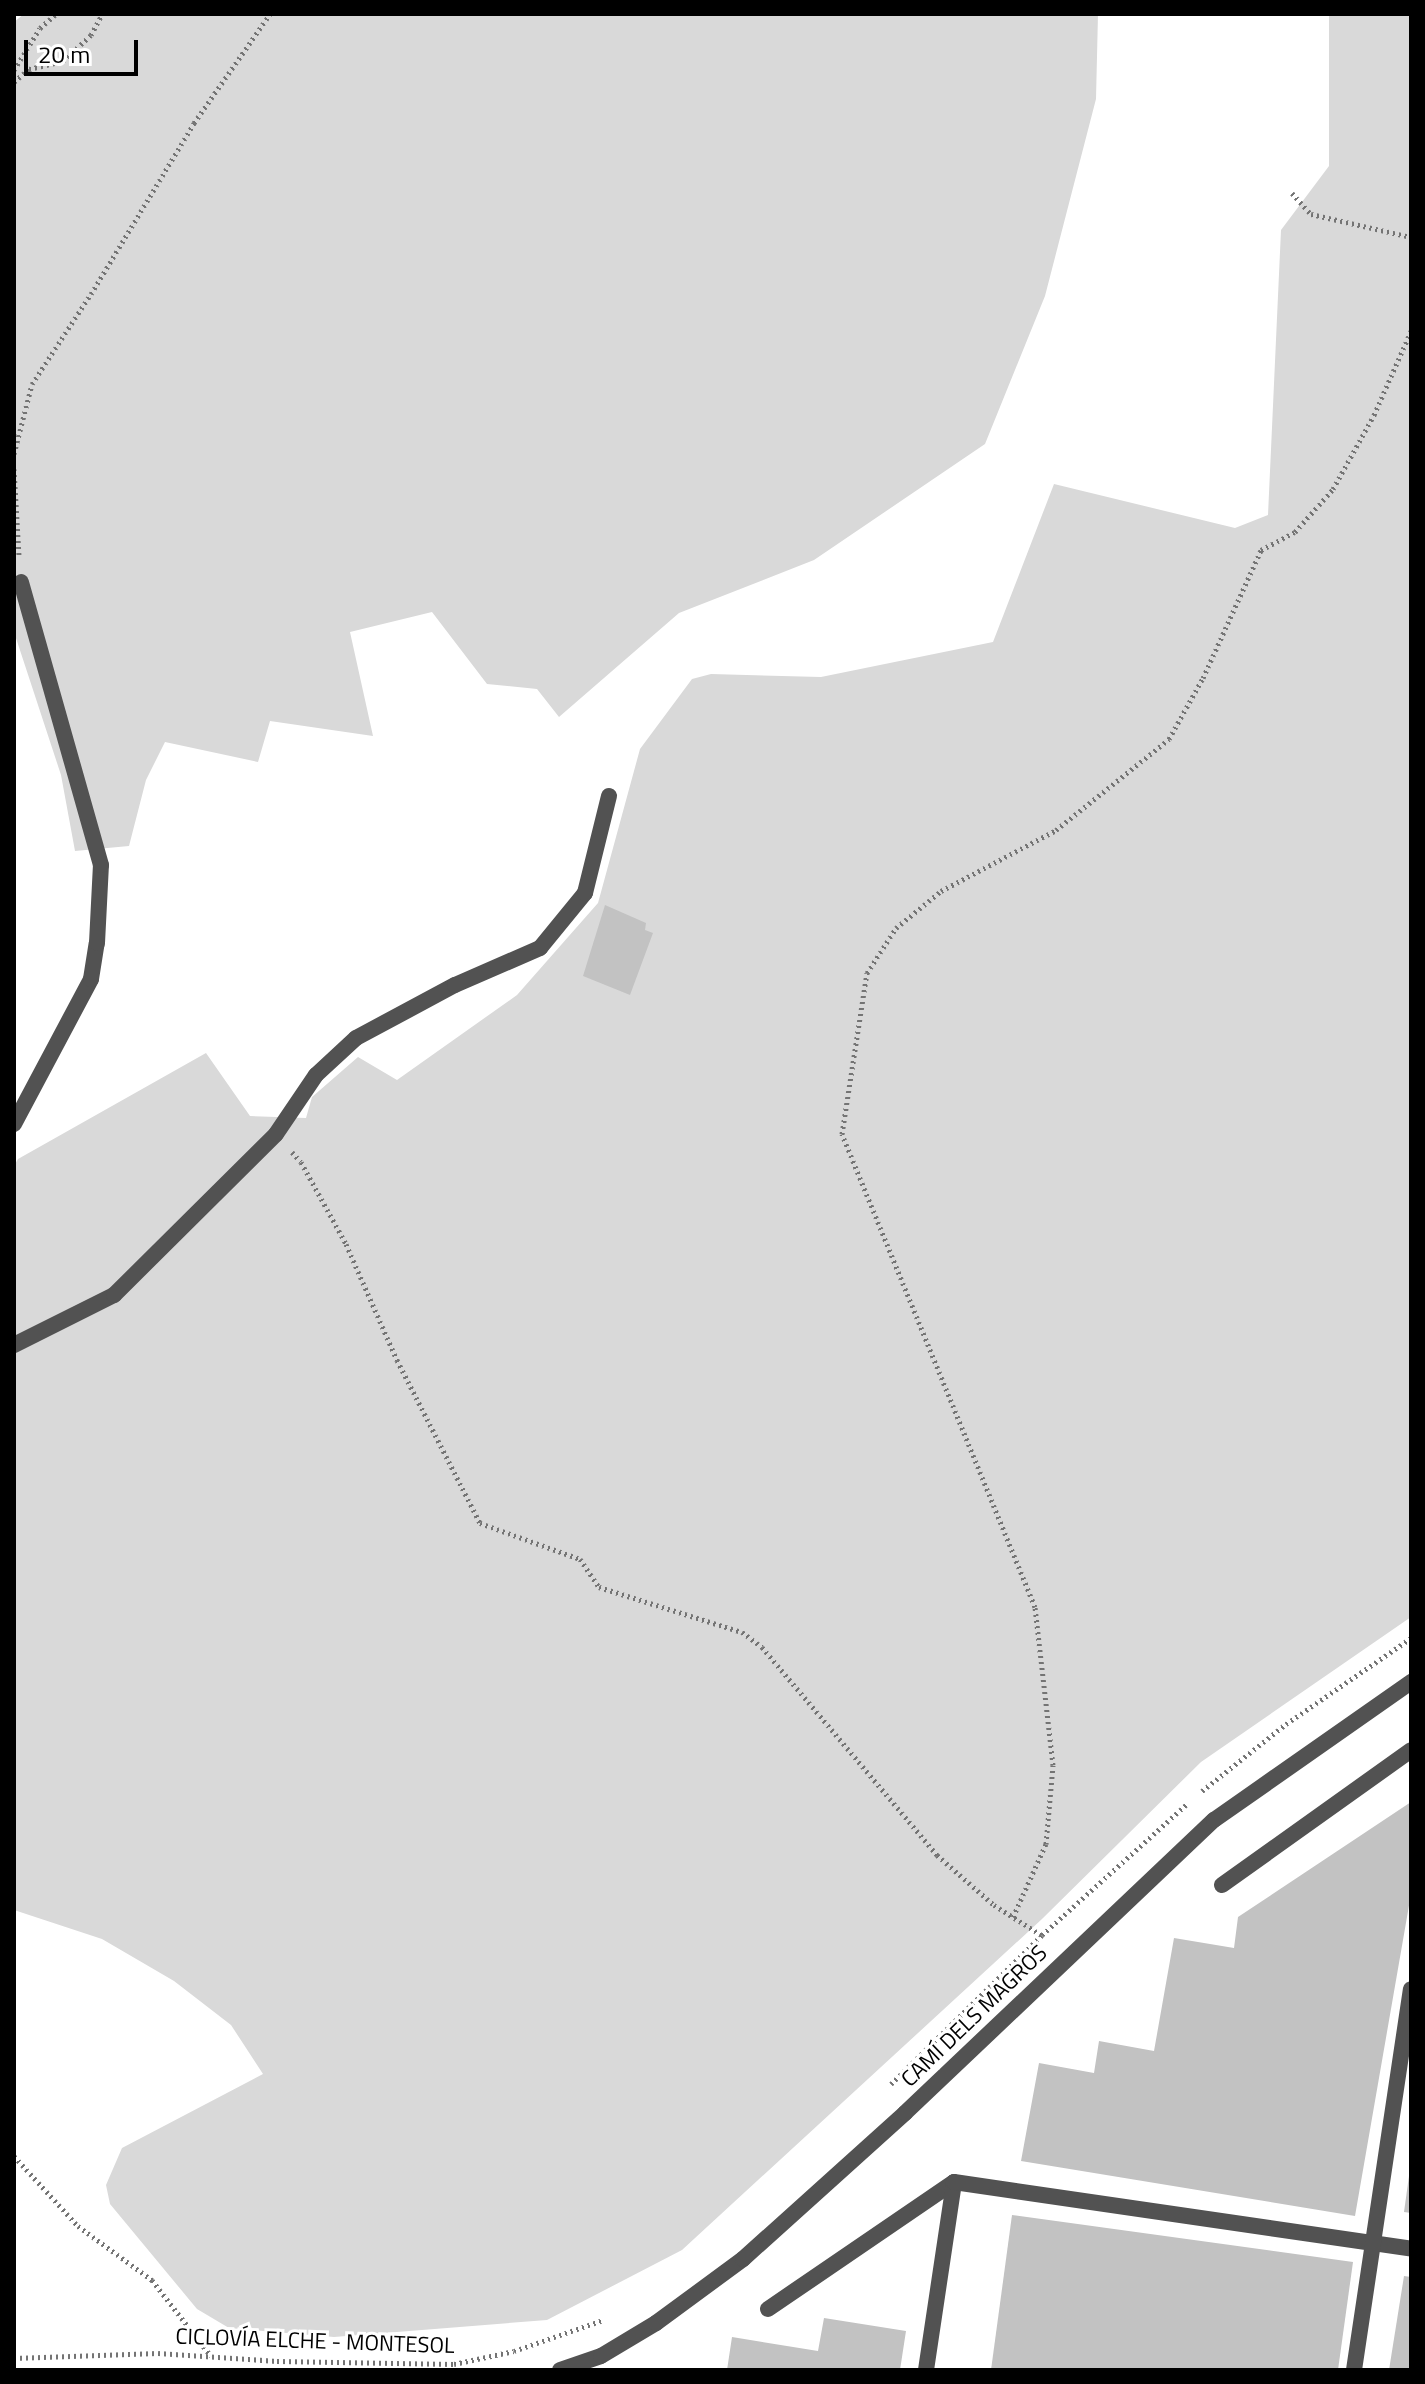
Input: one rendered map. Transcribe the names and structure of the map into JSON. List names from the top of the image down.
{
  "streets": {
    "street": ["CAMÍ DELS MAGROS"],
    "path": ["CICLOVÍA ELCHE - MONTESOL"]
  },
  "scale_bar": "20 m"
}
